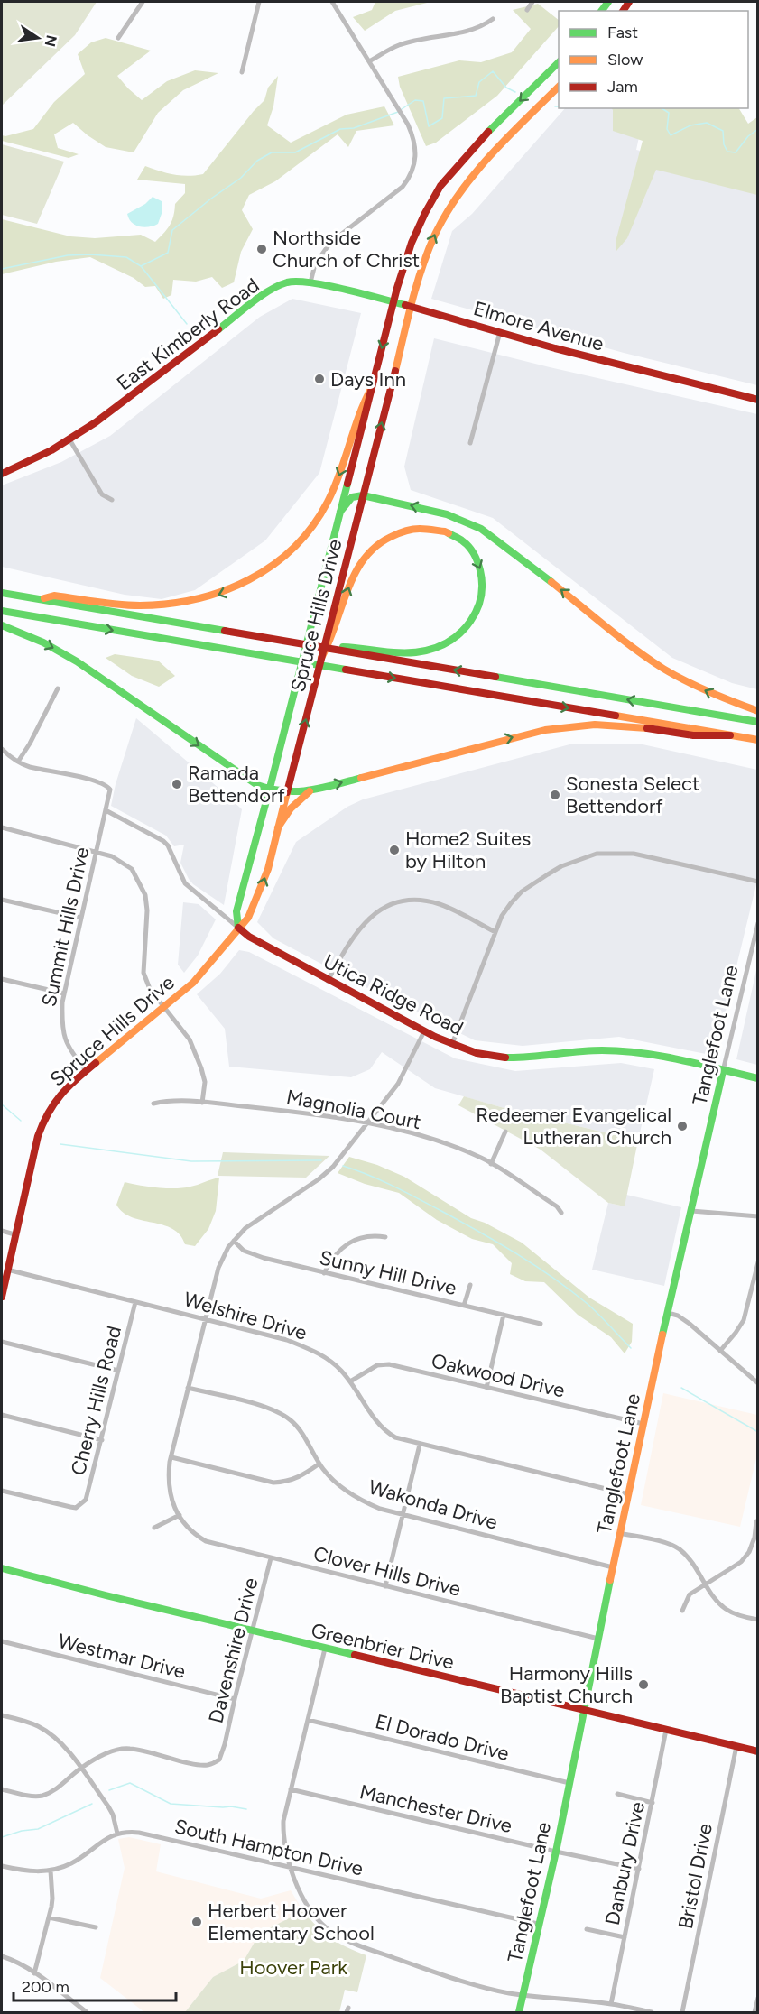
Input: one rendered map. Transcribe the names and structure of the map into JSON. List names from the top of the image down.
{
  "streets": {
    "main road": [
      "Elmore Avenue",
      "East Kimberly Road",
      "Spruce Hills Drive",
      "Utica Ridge Road",
      "Tanglefoot Lane",
      "Greenbrier Drive"
    ],
    "street": [
      "Summit Hills Drive",
      "Magnolia Court",
      "Sunny Hill Drive",
      "Welshire Drive",
      "Oakwood Drive",
      "Cherry Hills Road",
      "Wakonda Drive",
      "Clover Hills Drive",
      "Davenshire Drive",
      "Westmar Drive",
      "El Dorado Drive",
      "Manchester Drive",
      "South Hampton Drive",
      "Danbury Drive",
      "Bristol Drive"
    ]
  },
  "crossings": [
    ["Elmore Avenue", "East Kimberly Road"],
    ["Elmore Avenue", "Spruce Hills Drive"],
    ["Spruce Hills Drive", "Summit Hills Drive"],
    ["Spruce Hills Drive", "Utica Ridge Road"],
    ["Spruce Hills Drive", "Welshire Drive"],
    ["Summit Hills Drive", "Utica Ridge Road"],
    ["Utica Ridge Road", "Tanglefoot Lane"],
    ["Utica Ridge Road", "Clover Hills Drive"],
    ["Tanglefoot Lane", "Welshire Drive"],
    ["Tanglefoot Lane", "Oakwood Drive"],
    ["Tanglefoot Lane", "Wakonda Drive"],
    ["Tanglefoot Lane", "Clover Hills Drive"],
    ["Tanglefoot Lane", "Greenbrier Drive"],
    ["Tanglefoot Lane", "El Dorado Drive"],
    ["Tanglefoot Lane", "Manchester Drive"],
    ["Tanglefoot Lane", "South Hampton Drive"],
    ["Magnolia Court", "Clover Hills Drive"],
    ["Sunny Hill Drive", "Clover Hills Drive"],
    ["Welshire Drive", "Oakwood Drive"],
    ["Welshire Drive", "Cherry Hills Road"],
    ["Welshire Drive", "Clover Hills Drive"],
    ["Wakonda Drive", "Clover Hills Drive"],
    ["Clover Hills Drive", "Davenshire Drive"],
    ["Greenbrier Drive", "Davenshire Drive"],
    ["Greenbrier Drive", "Danbury Drive"],
    ["Greenbrier Drive", "Bristol Drive"],
    ["Davenshire Drive", "Westmar Drive"],
    ["Manchester Drive", "Danbury Drive"]
  ],
  "parks": ["Hoover Park"],
  "places": [
    "Northside Church of Christ",
    "Days Inn",
    "Ramada Bettendorf",
    "Sonesta Select Bettendorf",
    "Home2 Suites by Hilton",
    "Redeemer Evangelical Lutheran Church",
    "Harmony Hills Baptist Church",
    "Herbert Hoover Elementary School"
  ],
  "legend": ["Fast", "Slow", "Jam"],
  "scale_bar": "200 m",
  "north": "right"
}
